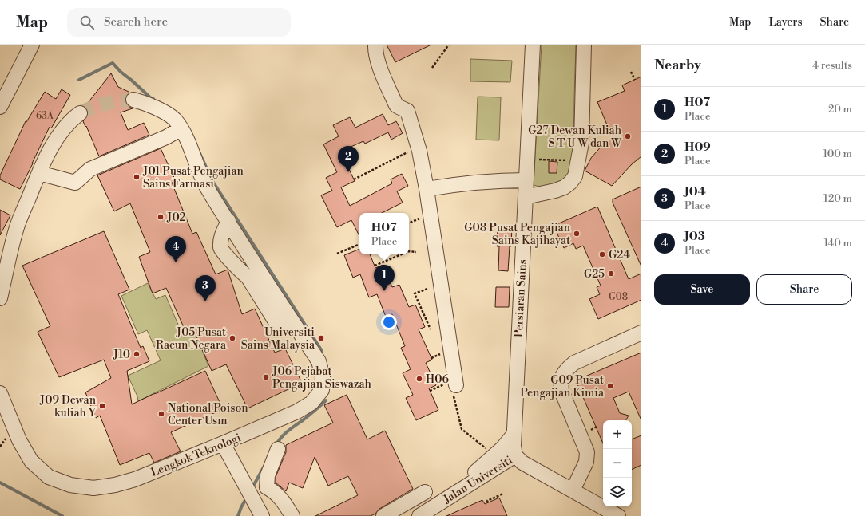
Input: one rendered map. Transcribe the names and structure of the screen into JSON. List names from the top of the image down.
{
  "streets": {
    "street": ["Persiaran Sains", "Lengkok Teknologi", "Jalan Universiti"]
  },
  "crossings": [
    ["Persiaran Sains", "Jalan Universiti"]
  ],
  "places": [
    "G27 Dewan Kuliah S T U W dan W",
    "J01 Pusat Pengajian Sains Farmasi",
    "J02",
    "G08 Pusat Pengajian Sains Kajihayat",
    "G24",
    "G25",
    "J05 Pusat Racun Negara",
    "Universiti Sains Malaysia",
    "J10",
    "J06 Pejabat Pengajian Siswazah",
    "H06",
    "G09 Pusat Pengajian Kimia",
    "J09 Dewan kuliah Y",
    "National Poison Center Usm"
  ],
  "house_numbers": ["63A", "G08"],
  "page": {
    "header": "Map",
    "search": "Search here",
    "nav": ["Map", "Layers", "Share"],
    "heading": ["Nearby", "4 results"],
    "list": [
      {
        "mark": "1",
        "name": "H07",
        "note": "Place",
        "value": "20 m"
      },
      {
        "mark": "2",
        "name": "H09",
        "note": "Place",
        "value": "100 m"
      },
      {
        "mark": "3",
        "name": "J04",
        "note": "Place",
        "value": "120 m"
      },
      {
        "mark": "4",
        "name": "J03",
        "note": "Place",
        "value": "140 m"
      }
    ],
    "pins": [
      "2",
      "4",
      "1",
      "3"
    ],
    "popup": ["H07", "Place"],
    "buttons": ["Save", "Share"],
    "map_buttons": ["+", "−"]
  }
}
